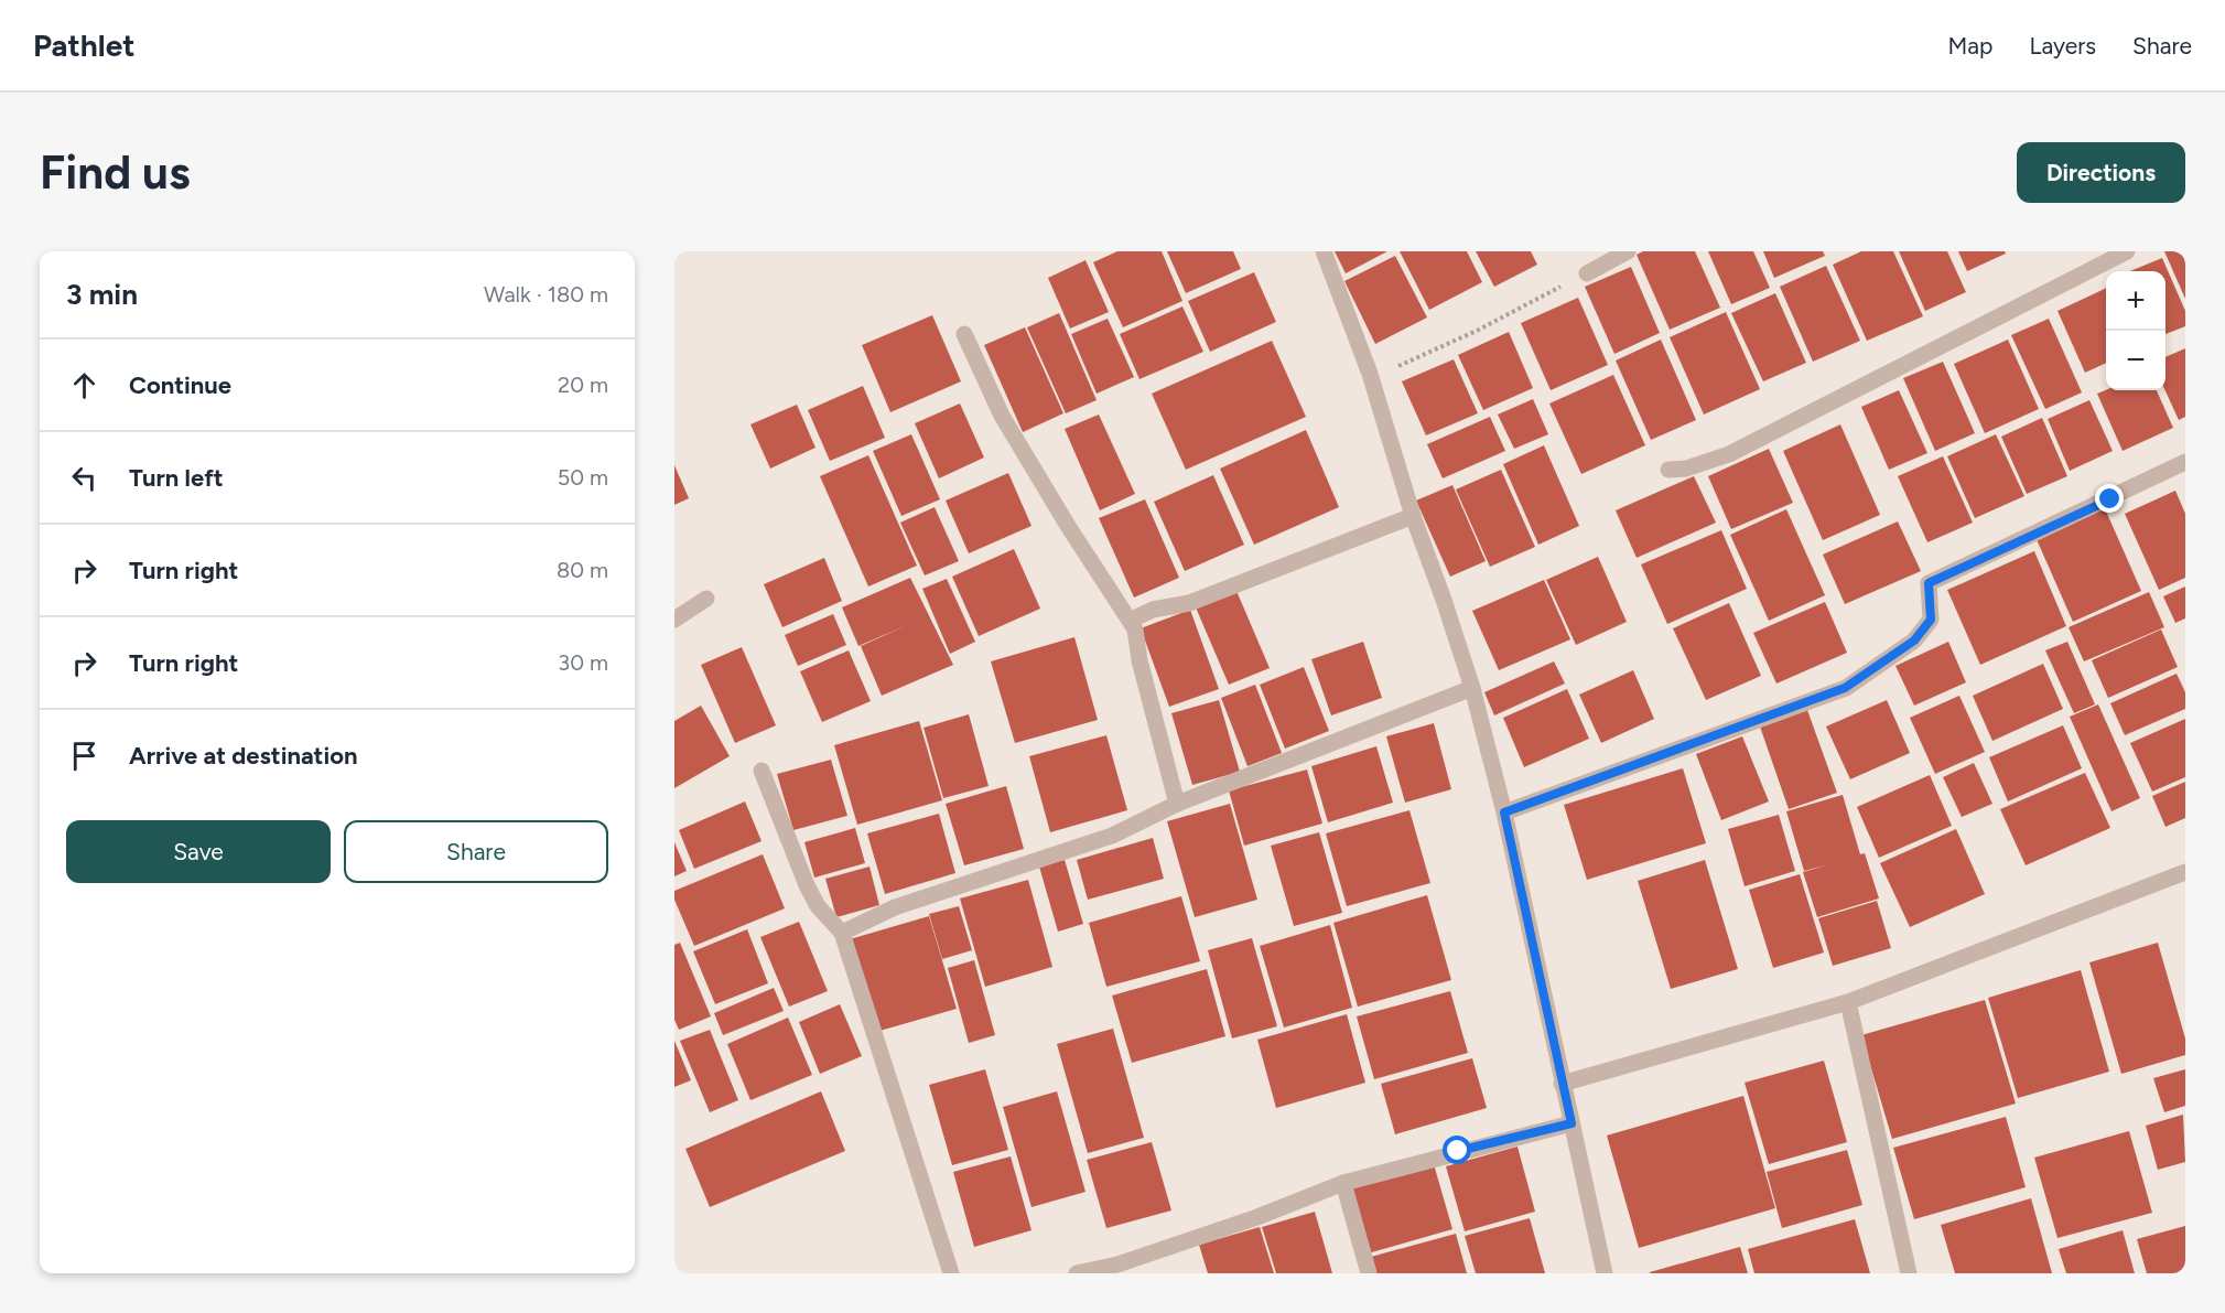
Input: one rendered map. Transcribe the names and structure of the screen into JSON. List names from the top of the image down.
{
  "page": {
    "header": "Pathlet",
    "nav": ["Map", "Layers", "Share"],
    "buttons": [
      "Directions",
      ["Save", "Share"]
    ],
    "title": "Find us",
    "heading": ["3 min", "Walk · 180 m"],
    "map_buttons": ["+", "−"],
    "list": [
      ["Continue", "20 m"],
      ["Turn left", "50 m"],
      ["Turn right", "80 m"],
      ["Turn right", "30 m"],
      "Arrive at destination"
    ]
  }
}
